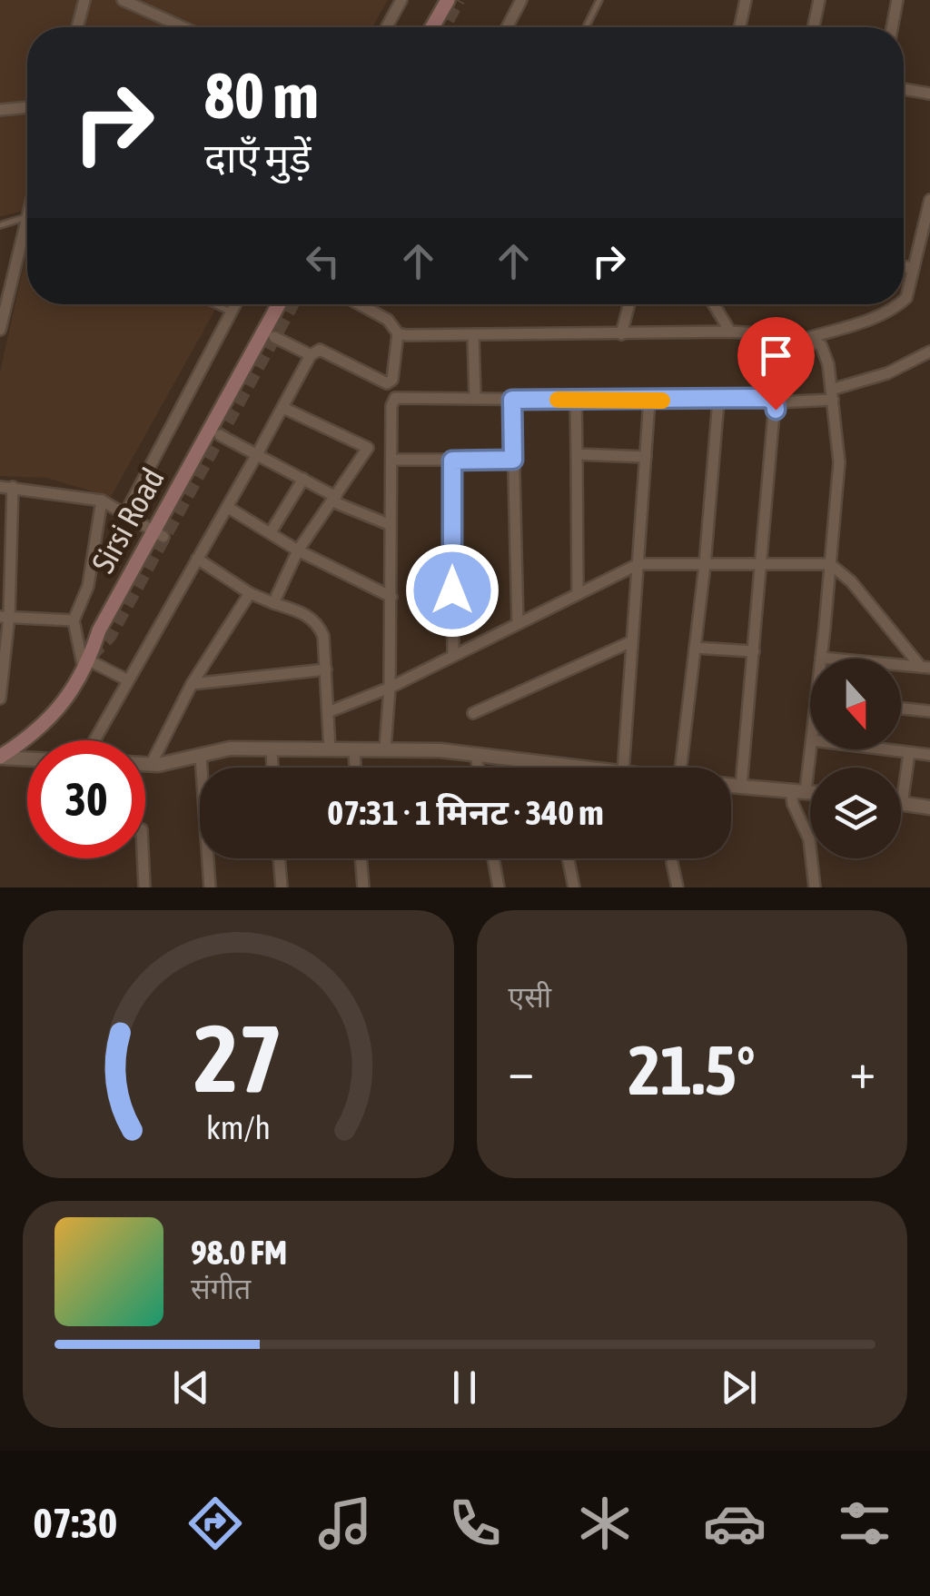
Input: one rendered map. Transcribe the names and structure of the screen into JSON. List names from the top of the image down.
{
  "streets": {
    "main road": ["Sirsi Road"]
  },
  "north": "bottom",
  "page": {
    "turn": ["80 m", "दाएँ मुड़ें"],
    "limit": "30",
    "trip": "07:31 · 1 मिनट · 340 m",
    "tile": "एसी",
    "heat": ["−", "21.5°", "+"],
    "song": ["98.0 FM", "संगीत"],
    "tabs": "07:30",
    "gauge": ["27", "km/h"]
  }
}
